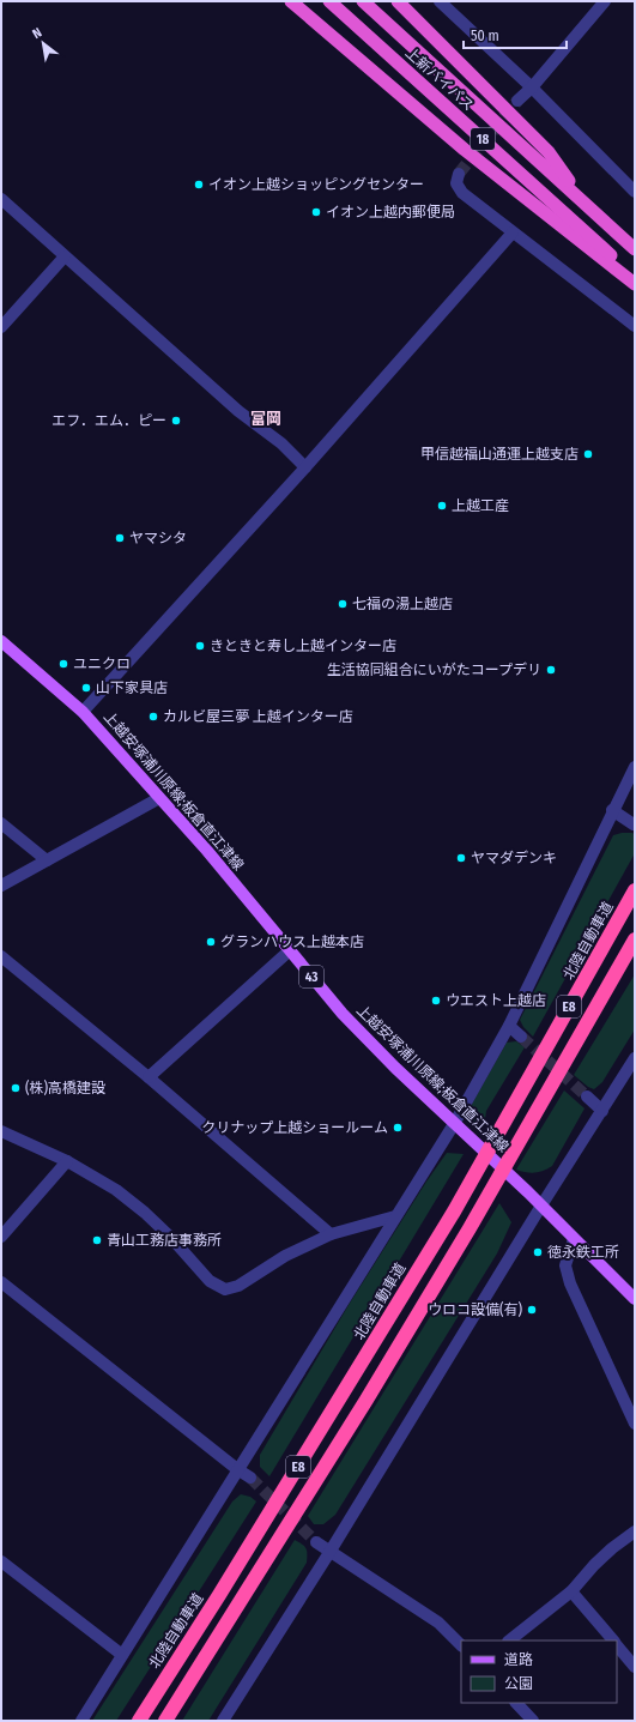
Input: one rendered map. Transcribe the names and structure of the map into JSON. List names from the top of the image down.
{
  "streets": {
    "highway": [
      "上新バイパス",
      "18",
      "北陸自動車道",
      "E8"
    ],
    "main road": ["上越安塚浦川原線;板倉直江津線", "43"]
  },
  "districts": ["富岡"],
  "places": [
    "イオン上越ショッピングセンター",
    "イオン上越内郵便局",
    "エフ．エム．ピー",
    "甲信越福山通運上越支店",
    "上越工産",
    "ヤマシタ",
    "七福の湯上越店",
    "きときと寿し上越インター店",
    "ユニクロ",
    "生活協同組合にいがたコープデリ",
    "山下家具店",
    "カルビ屋三夢 上越インター店",
    "ヤマダデンキ",
    "グランハウス上越本店",
    "ウエスト上越店",
    "(株)高橋建設",
    "クリナップ上越ショールーム",
    "青山工務店事務所",
    "徳永鉄工所",
    "ウロコ設備(有)"
  ],
  "legend": ["道路", "公園"],
  "scale_bar": "50 m",
  "north": "top left"
}
